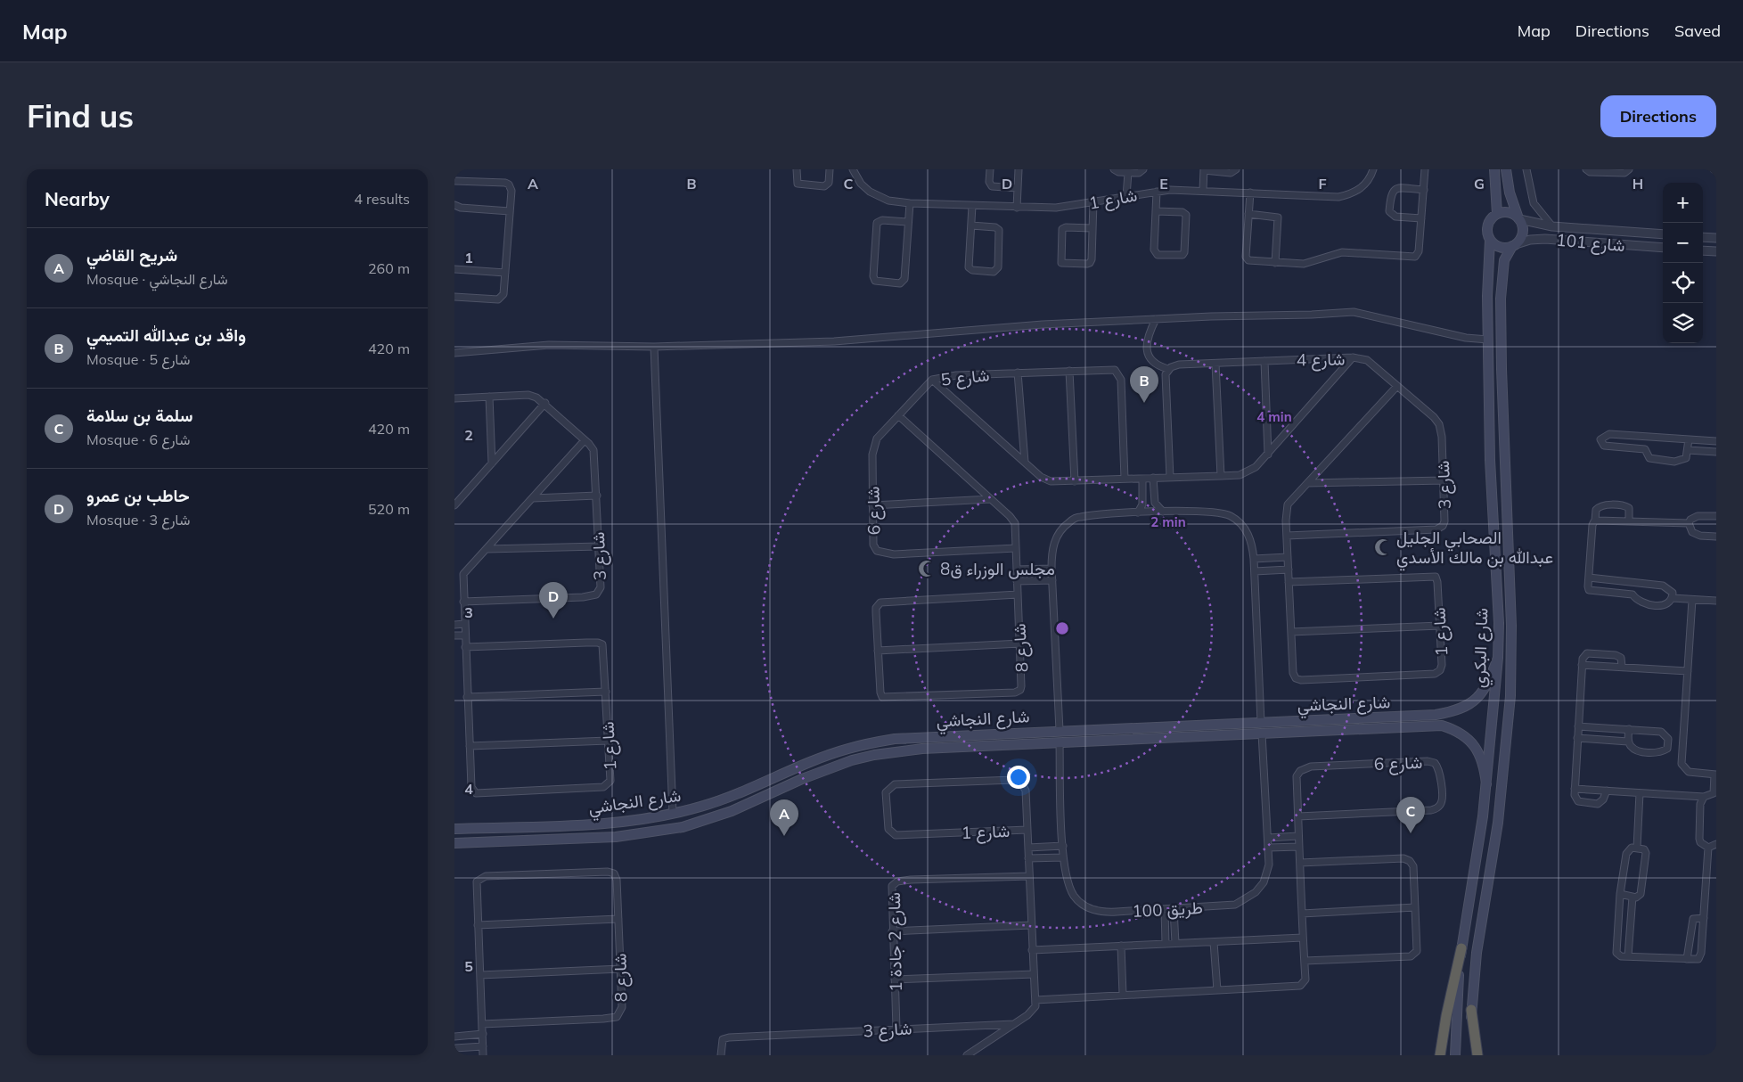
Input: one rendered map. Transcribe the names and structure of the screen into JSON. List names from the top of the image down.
{
  "streets": {
    "main road": ["شارع البكري", "شارع النجاشي"],
    "street": [
      "شارع 1",
      "شارع 101",
      "شارع 4",
      "شارع 5",
      "شارع 3",
      "شارع 6",
      "شارع 8",
      "طريق 100",
      "شارع 2 جادة 1"
    ]
  },
  "crossings": [
    ["شارع 101", "شارع البكري"],
    ["شارع 4", "شارع 5"],
    ["شارع 4", "شارع 3"],
    ["شارع 5", "شارع 6"],
    ["شارع 3", "شارع 2 جادة 1"],
    ["شارع البكري", "شارع النجاشي"],
    ["شارع النجاشي", "طريق 100"]
  ],
  "places": {
    "mosque": ["الصحابي الجليل عبدالله بن مالك الأسدي", "مجلس الوزراء ق8"]
  },
  "page": {
    "header": "Map",
    "nav": ["Map", "Directions", "Saved"],
    "buttons": "Directions",
    "title": "Find us",
    "heading": ["Nearby", "4 results"],
    "map_buttons": ["+", "−"],
    "list": [
      {
        "mark": "A",
        "name": "شريح القاضي",
        "note": "Mosque · شارع النجاشي",
        "value": "260 m"
      },
      {
        "mark": "B",
        "name": "واقد بن عبدالله التميمي",
        "note": "Mosque · شارع 5",
        "value": "420 m"
      },
      {
        "mark": "C",
        "name": "سلمة بن سلامة",
        "note": "Mosque · شارع 6",
        "value": "420 m"
      },
      {
        "mark": "D",
        "name": "حاطب بن عمرو",
        "note": "Mosque · شارع 3",
        "value": "520 m"
      }
    ],
    "pins": [
      "B",
      "D",
      "C",
      "A"
    ]
  },
  "grid": {
    "columns": [
      "A",
      "B",
      "C",
      "D",
      "E",
      "F",
      "G",
      "H"
    ],
    "rows": [
      "1",
      "2",
      "3",
      "4",
      "5"
    ]
  },
  "rings": ["4 min", "2 min"]
}
